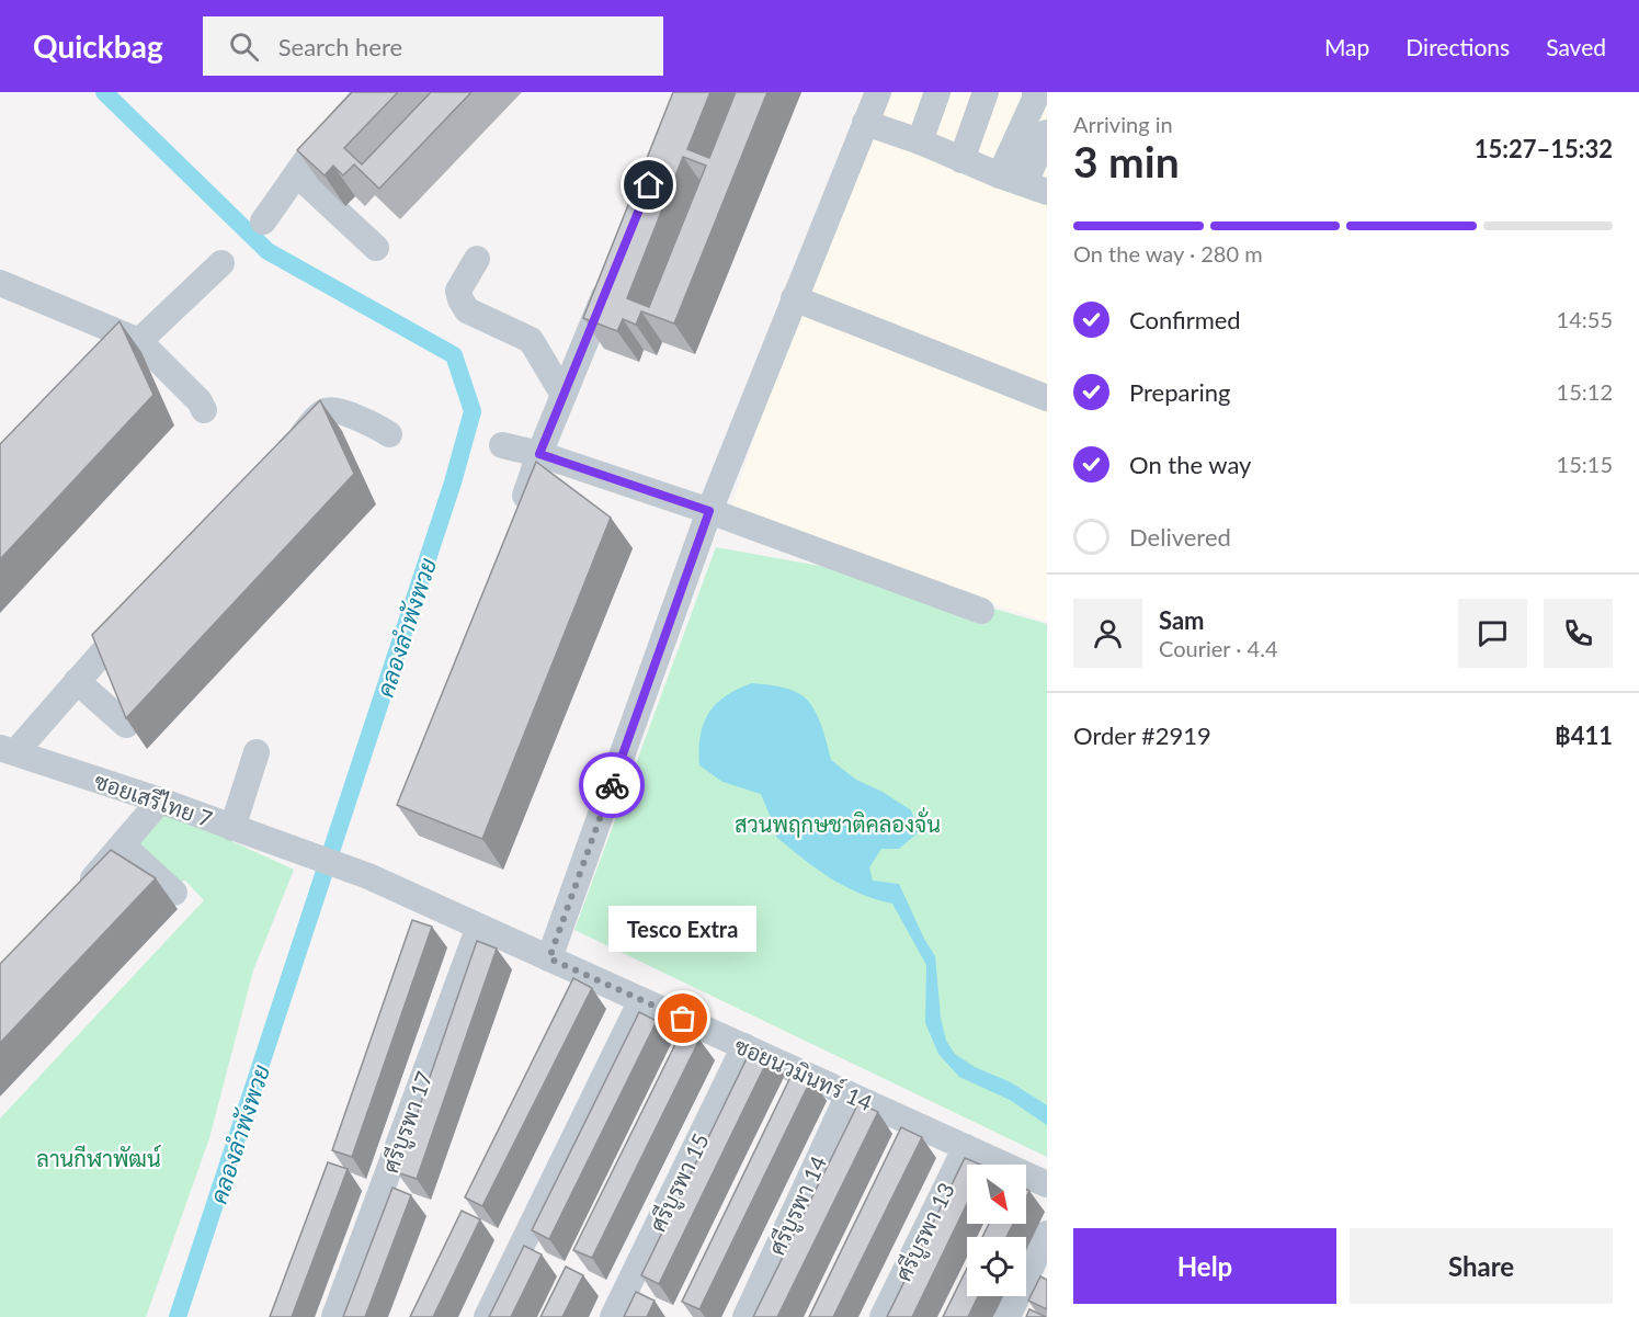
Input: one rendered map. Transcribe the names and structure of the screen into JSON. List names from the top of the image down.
{
  "streets": {
    "street": [
      "ซอยเสรีไทย 7",
      "ซอยนวมินทร์ 14",
      "ศรีบูรพา 17",
      "ศรีบูรพา 15",
      "ศรีบูรพา 14",
      "ศรีบูรพา 13"
    ]
  },
  "crossings": [
    ["ซอยเสรีไทย 7", "ซอยนวมินทร์ 14"],
    ["ซอยนวมินทร์ 14", "ศรีบูรพา 17"],
    ["ซอยนวมินทร์ 14", "ศรีบูรพา 15"],
    ["ซอยนวมินทร์ 14", "ศรีบูรพา 14"],
    ["ซอยนวมินทร์ 14", "ศรีบูรพา 13"]
  ],
  "water": ["คลองลำพังพวย"],
  "parks": ["สวนพฤกษชาติคลองจั่น", "ลานกีฬาพัฒน์"],
  "places": ["Tesco Extra"],
  "north": "bottom right",
  "page": {
    "header": "Quickbag",
    "search": "Search here",
    "nav": ["Map", "Directions", "Saved"],
    "heading": ["3 min", "Arriving in", "15:27–15:32"],
    "panel": [
      "Sam",
      "Courier · 4.4",
      "Order #2919",
      "฿411"
    ],
    "bar": "On the way · 280 m",
    "list": [
      ["Confirmed", "14:55"],
      ["Preparing", "15:12"],
      ["On the way", "15:15"],
      "Delivered"
    ],
    "bubble": "Tesco Extra",
    "buttons": ["Help", "Share"]
  }
}
